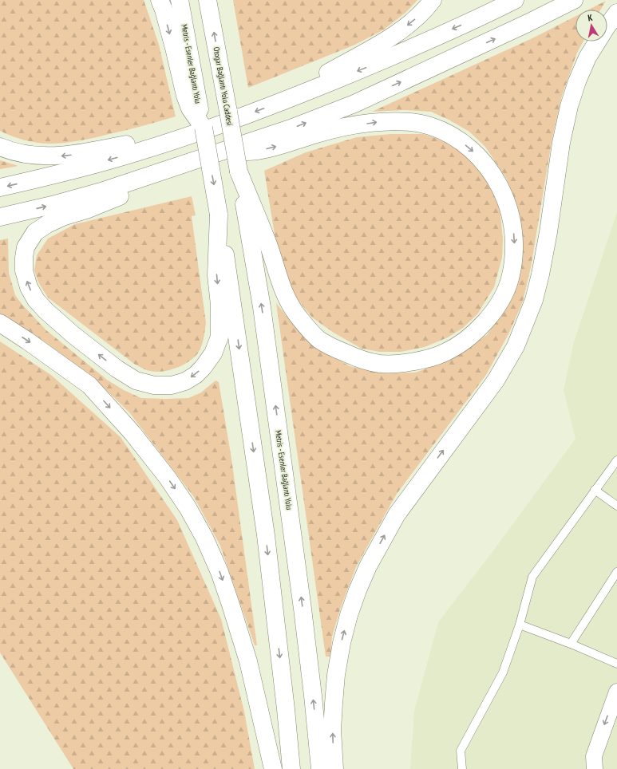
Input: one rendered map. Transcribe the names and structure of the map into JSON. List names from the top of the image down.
{
  "streets": {
    "highway": ["Metris - Esenler Bağlantı Yolu", "Otogar Bağlantı Yolu Caddesi"]
  },
  "crossings": [
    ["Metris - Esenler Bağlantı Yolu", "Otogar Bağlantı Yolu Caddesi"]
  ],
  "north": "top"
}
